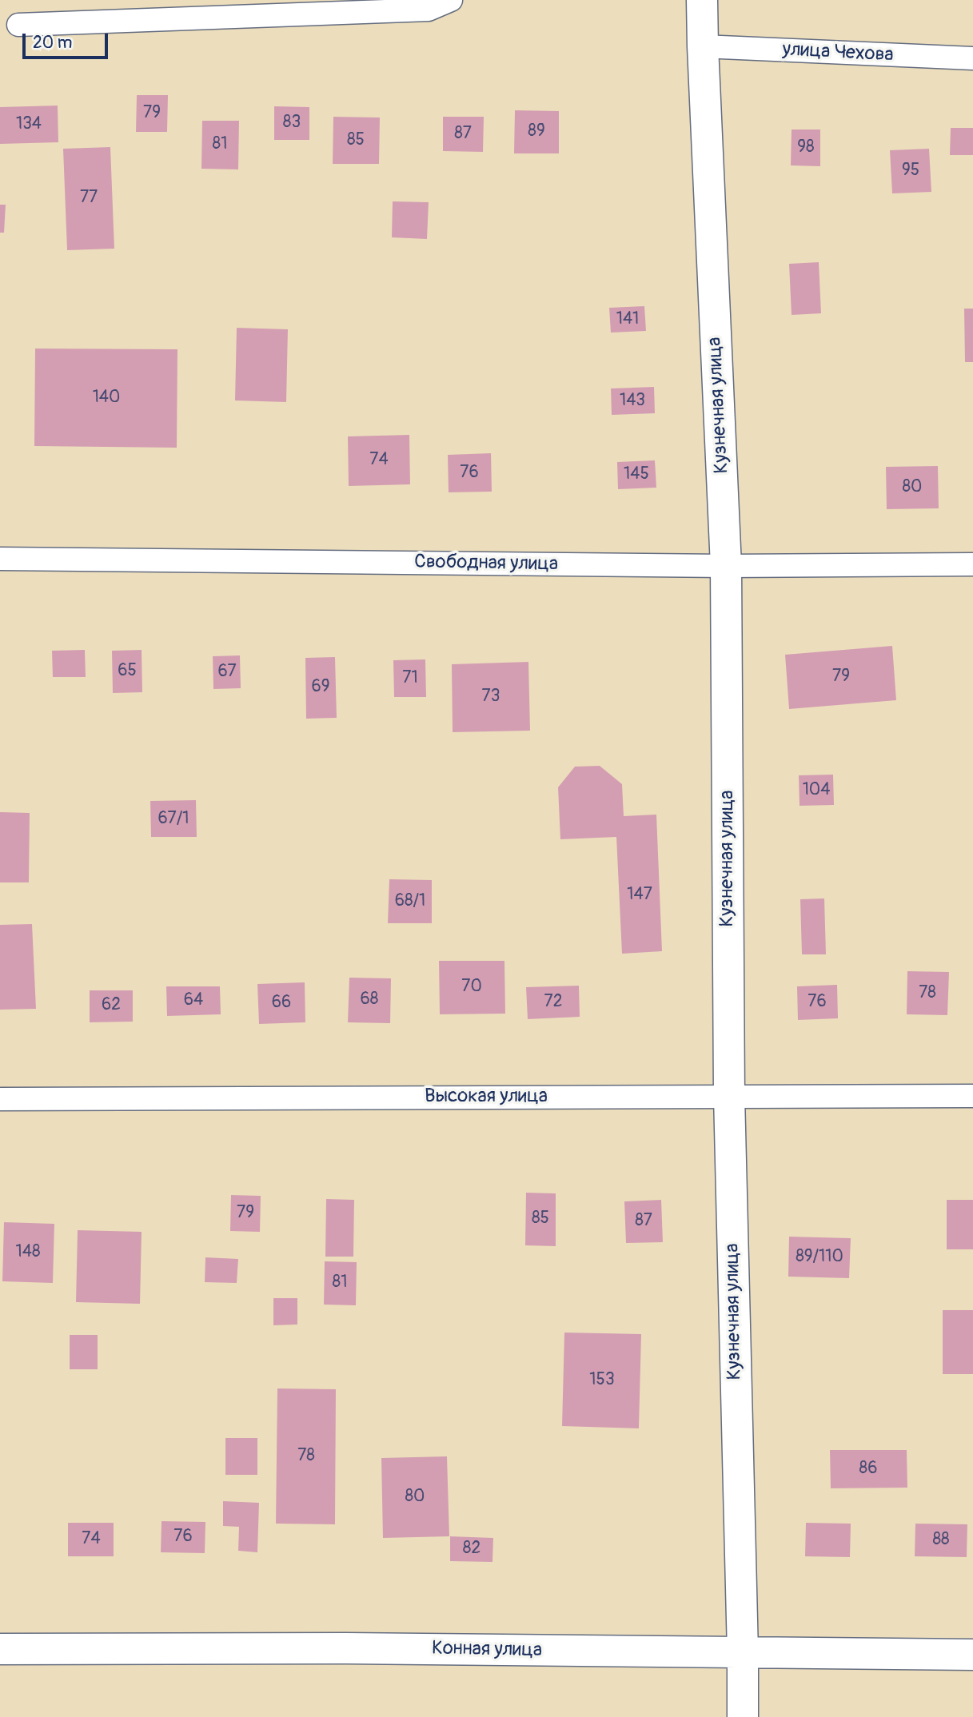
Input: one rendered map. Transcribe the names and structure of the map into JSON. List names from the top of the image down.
{
  "streets": {
    "street": [
      "улица Чехова",
      "Кузнечная улица",
      "Свободная улица",
      "Высокая улица",
      "Конная улица"
    ]
  },
  "crossings": [
    ["улица Чехова", "Кузнечная улица"],
    ["Кузнечная улица", "Свободная улица"],
    ["Кузнечная улица", "Высокая улица"],
    ["Кузнечная улица", "Конная улица"]
  ],
  "house_numbers": [
    "79",
    "83",
    "134",
    "89",
    "87",
    "85",
    "81",
    "98",
    "95",
    "77",
    "141",
    "140",
    "143",
    "74",
    "76",
    "145",
    "80",
    "65",
    "67",
    "79",
    "71",
    "69",
    "73",
    "104",
    "67/1",
    "147",
    "68/1",
    "70",
    "78",
    "68",
    "64",
    "72",
    "76",
    "66",
    "62",
    "79",
    "85",
    "87",
    "148",
    "89/110",
    "81",
    "153",
    "78",
    "86",
    "80",
    "76",
    "74",
    "88",
    "82"
  ],
  "scale_bar": "20 m"
}
